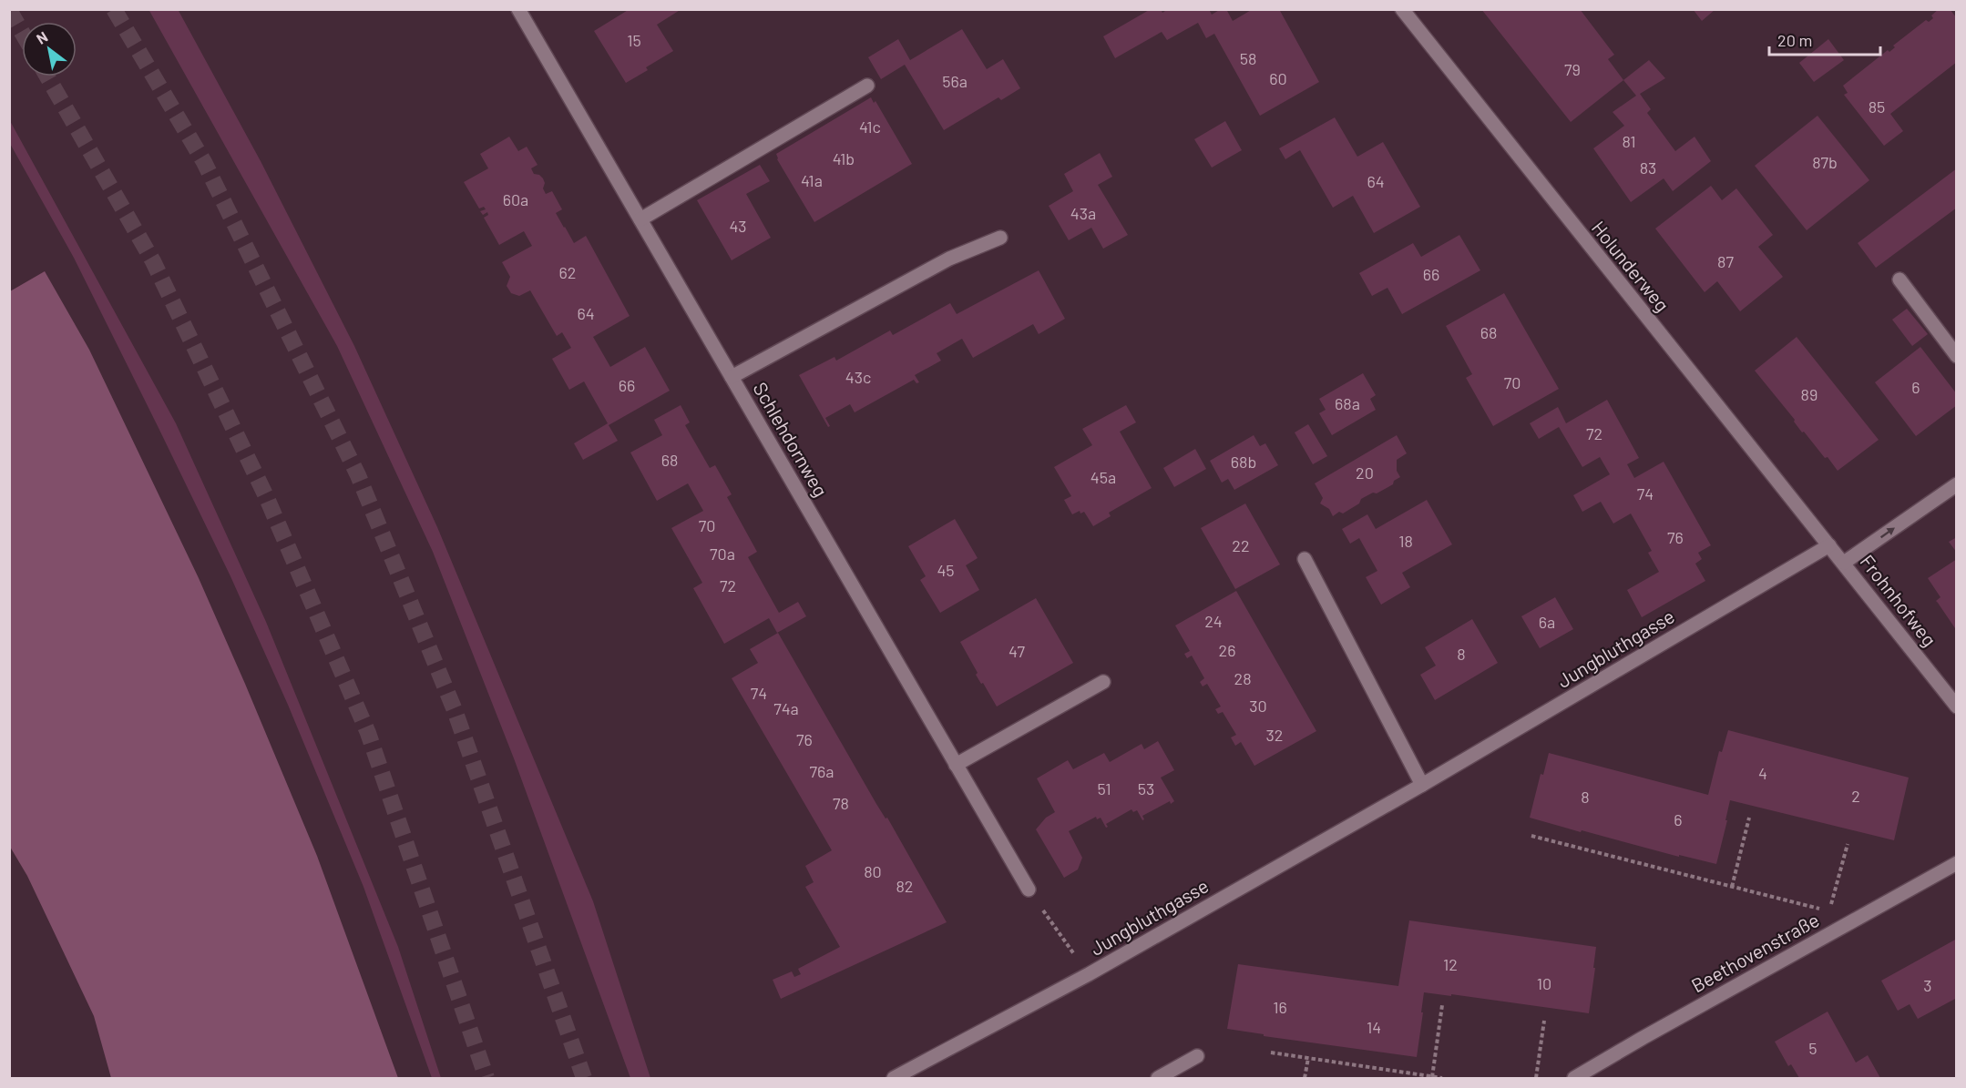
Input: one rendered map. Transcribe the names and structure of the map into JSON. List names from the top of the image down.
{
  "streets": {
    "street": [
      "Holunderweg",
      "Schlehdornweg",
      "Frohnhofweg",
      "Jungbluthgasse",
      "Beethovenstraße"
    ]
  },
  "crossings": [
    ["Holunderweg", "Frohnhofweg"],
    ["Holunderweg", "Jungbluthgasse"],
    ["Frohnhofweg", "Jungbluthgasse"]
  ],
  "house_numbers": [
    "15",
    "58",
    "79",
    "60",
    "56a",
    "85",
    "41c",
    "81",
    "41b",
    "87b",
    "83",
    "41a",
    "64",
    "60a",
    "43a",
    "43",
    "87",
    "62",
    "66",
    "64",
    "68",
    "43c",
    "70",
    "66",
    "6",
    "89",
    "68a",
    "72",
    "68",
    "68b",
    "20",
    "45a",
    "74",
    "70",
    "76",
    "18",
    "22",
    "70a",
    "45",
    "72",
    "24",
    "6a",
    "26",
    "47",
    "8",
    "28",
    "74",
    "30",
    "74a",
    "32",
    "76",
    "76a",
    "4",
    "51",
    "53",
    "2",
    "8",
    "78",
    "6",
    "80",
    "82",
    "12",
    "10",
    "3",
    "16",
    "14",
    "5"
  ],
  "scale_bar": "20 m",
  "north": "top left"
}
